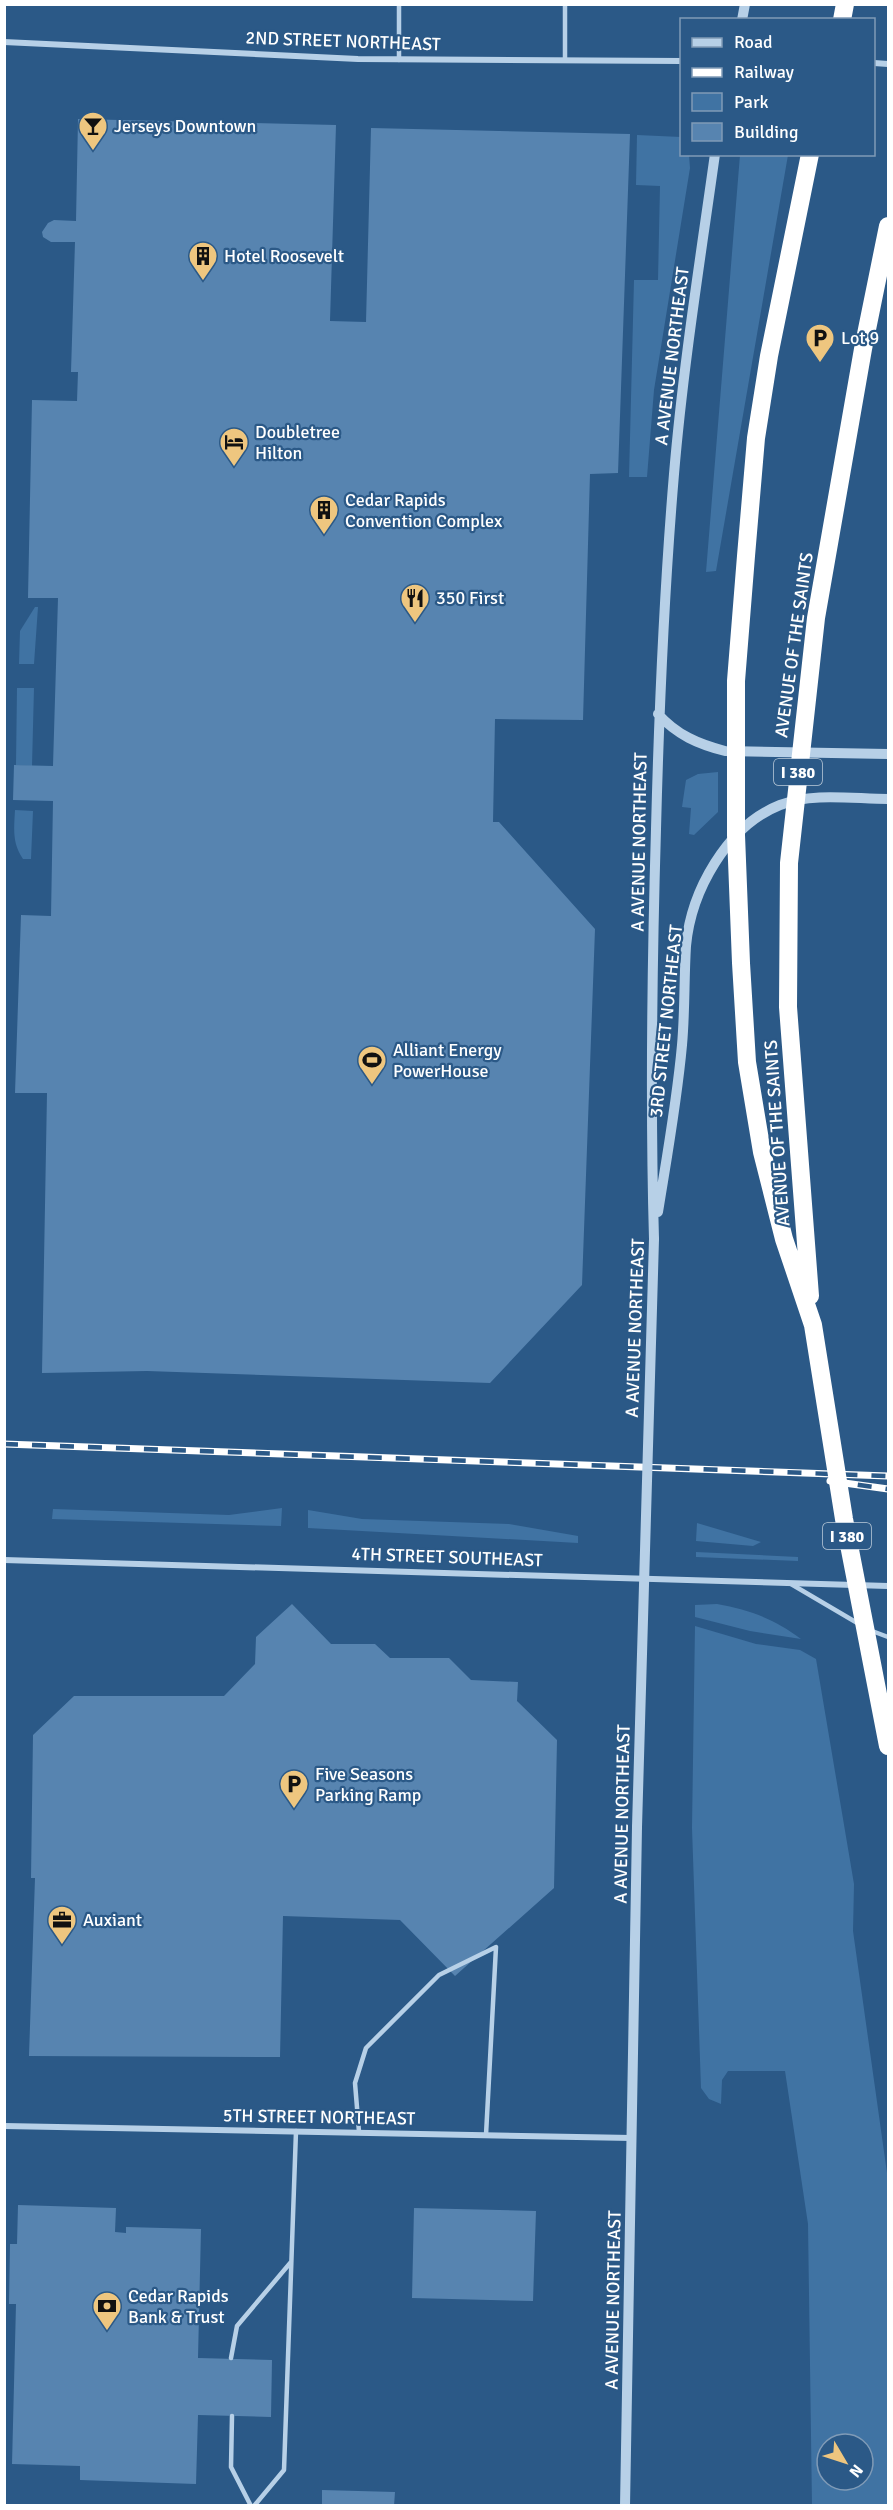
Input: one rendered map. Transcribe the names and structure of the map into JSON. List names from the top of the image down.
{
  "streets": {
    "highway": ["AVENUE OF THE SAINTS", "I 380"],
    "street": [
      "2ND STREET NORTHEAST",
      "A AVENUE NORTHEAST",
      "3RD STREET NORTHEAST",
      "4TH STREET SOUTHEAST",
      "5TH STREET NORTHEAST"
    ]
  },
  "crossings": [
    ["A AVENUE NORTHEAST", "3RD STREET NORTHEAST"],
    ["A AVENUE NORTHEAST", "5TH STREET NORTHEAST"],
    ["AVENUE OF THE SAINTS", "I 380"]
  ],
  "places": {
    "bar": ["Jerseys Downtown"],
    "building": ["Hotel Roosevelt", "Cedar Rapids Convention Complex"],
    "parking": ["Lot 9", "Five Seasons Parking Ramp"],
    "hotel": ["Doubletree Hilton"],
    "restaurant": ["350 First"],
    "sports": ["Alliant Energy PowerHouse"],
    "office": ["Auxiant"],
    "bank": ["Cedar Rapids Bank & Trust"]
  },
  "legend": [
    "Road",
    "Railway",
    "Park",
    "Building"
  ],
  "north": "bottom right"
}
